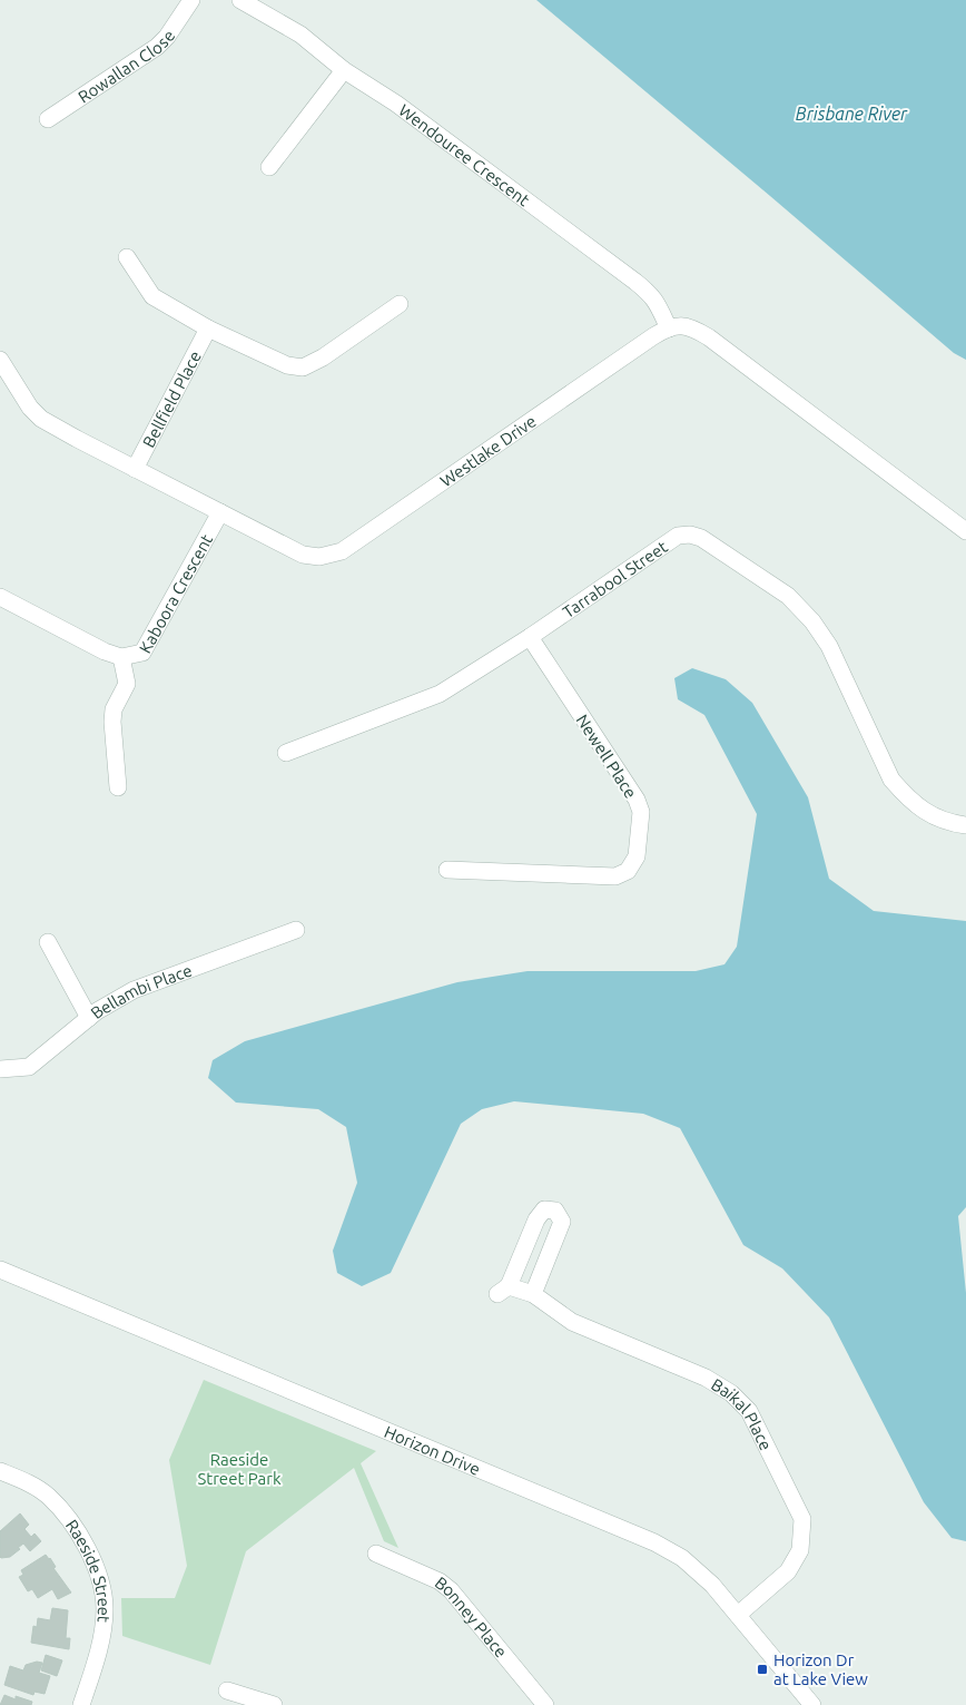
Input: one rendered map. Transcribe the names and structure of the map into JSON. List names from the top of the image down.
{
  "streets": {
    "street": [
      "Rowallan Close",
      "Wendouree Crescent",
      "Bellfield Place",
      "Westlake Drive",
      "Tarrabool Street",
      "Kaboora Crescent",
      "Newell Place",
      "Bellambi Place",
      "Baikal Place",
      "Horizon Drive",
      "Raeside Street",
      "Bonney Place"
    ]
  },
  "crossings": [
    ["Wendouree Crescent", "Westlake Drive"],
    ["Bellfield Place", "Westlake Drive"],
    ["Westlake Drive", "Kaboora Crescent"],
    ["Tarrabool Street", "Newell Place"],
    ["Baikal Place", "Horizon Drive"]
  ],
  "water": ["Brisbane River"],
  "parks": ["Raeside Street Park"],
  "places": {
    "transit": ["Horizon Dr at Lake View"]
  }
}
